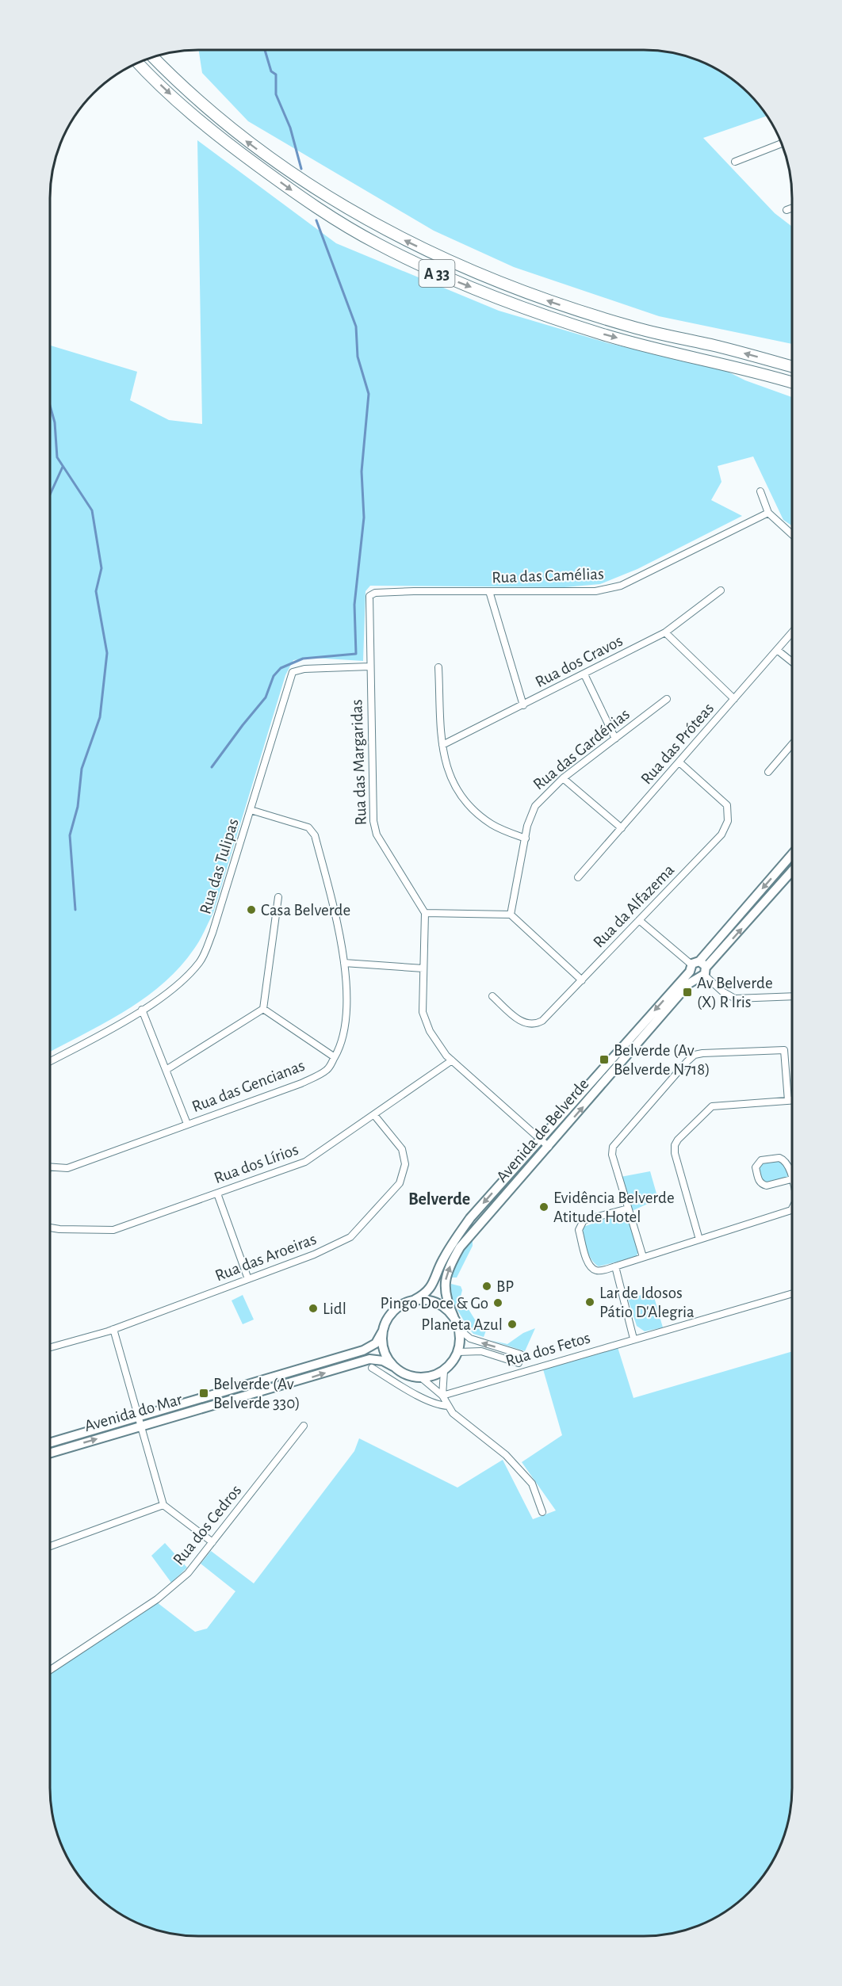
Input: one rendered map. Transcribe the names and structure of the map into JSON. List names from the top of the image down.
{
  "streets": {
    "highway": ["A 33"],
    "main road": ["Avenida de Belverde", "Avenida do Mar"],
    "street": [
      "Rua das Camélias",
      "Rua dos Cravos",
      "Rua das Próteas",
      "Rua das Gardénias",
      "Rua das Margaridas",
      "Rua das Tulipas",
      "Rua da Alfazema",
      "Rua das Gencianas",
      "Rua dos Lírios",
      "Rua das Aroeiras",
      "Rua dos Fetos",
      "Rua dos Cedros"
    ]
  },
  "crossings": [
    ["Rua das Camélias", "Rua das Margaridas"],
    ["Rua das Próteas", "Rua da Alfazema"],
    ["Rua das Margaridas", "Rua das Tulipas"],
    ["Rua das Tulipas", "Rua das Gencianas"],
    ["Avenida de Belverde", "Rua dos Fetos"],
    ["Avenida de Belverde", "Avenida do Mar"],
    ["Rua dos Lírios", "Rua das Aroeiras"],
    ["Rua dos Fetos", "Avenida do Mar"]
  ],
  "districts": ["Belverde"],
  "places": {
    "other": [
      "Casa Belverde",
      "Evidência Belverde Atitude Hotel",
      "BP",
      "Lar de Idosos Pátio D'Alegria",
      "Pingo Doce & Go",
      "Lidl",
      "Planeta Azul"
    ],
    "transit": ["Av Belverde (X) R Iris", "Belverde (Av Belverde N718)", "Belverde (Av Belverde 330)"]
  }
}
